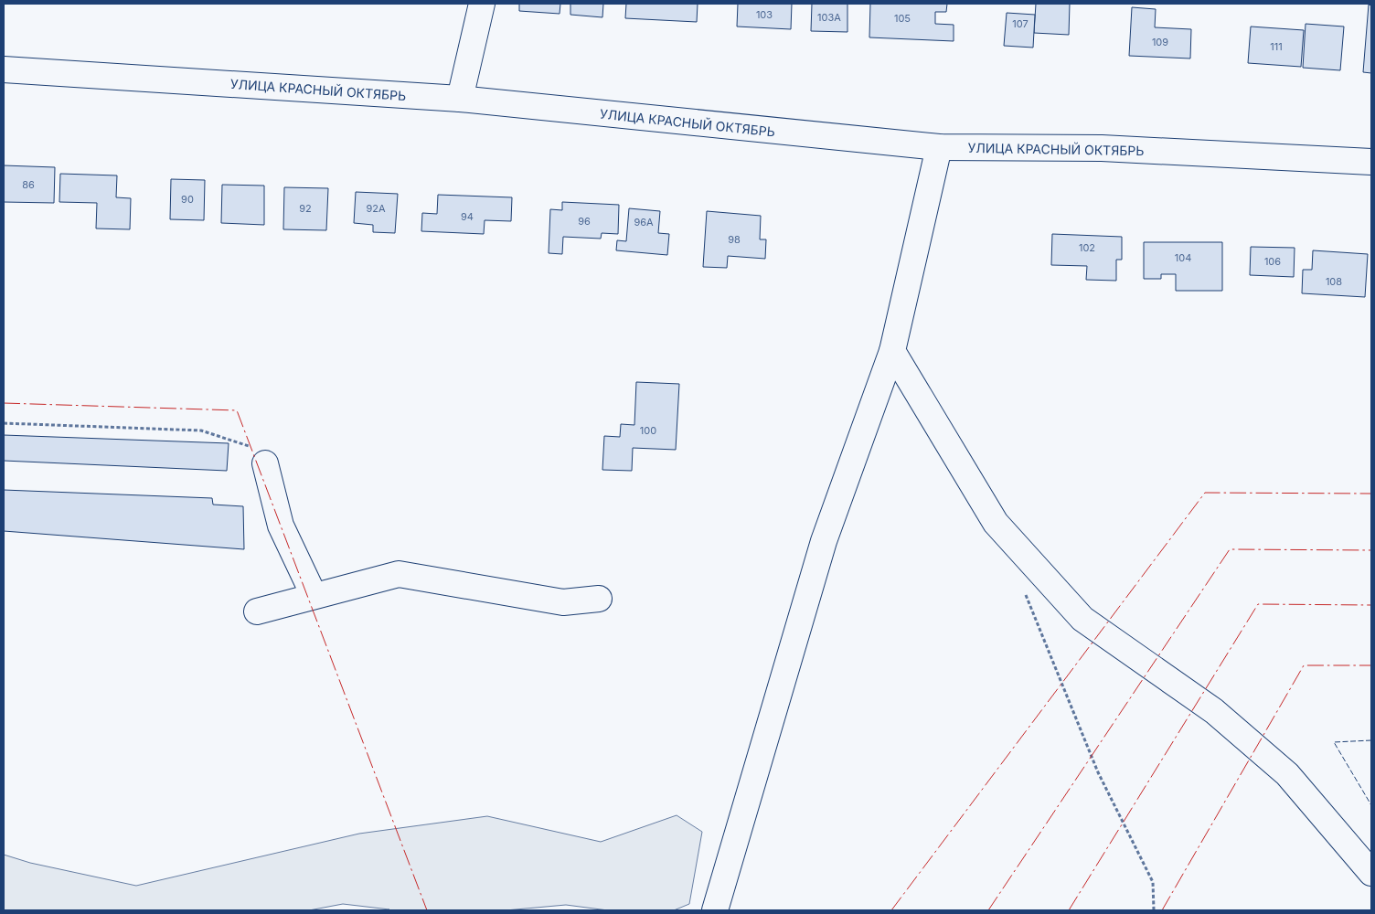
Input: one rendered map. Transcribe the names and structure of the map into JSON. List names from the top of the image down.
{
  "streets": {
    "street": ["УЛИЦА КРАСНЫЙ ОКТЯБРЬ"]
  },
  "house_numbers": [
    "103",
    "103А",
    "105",
    "107",
    "109",
    "111",
    "86",
    "90",
    "92",
    "92А",
    "94",
    "96",
    "96А",
    "98",
    "102",
    "104",
    "106",
    "108",
    "100"
  ]
}
